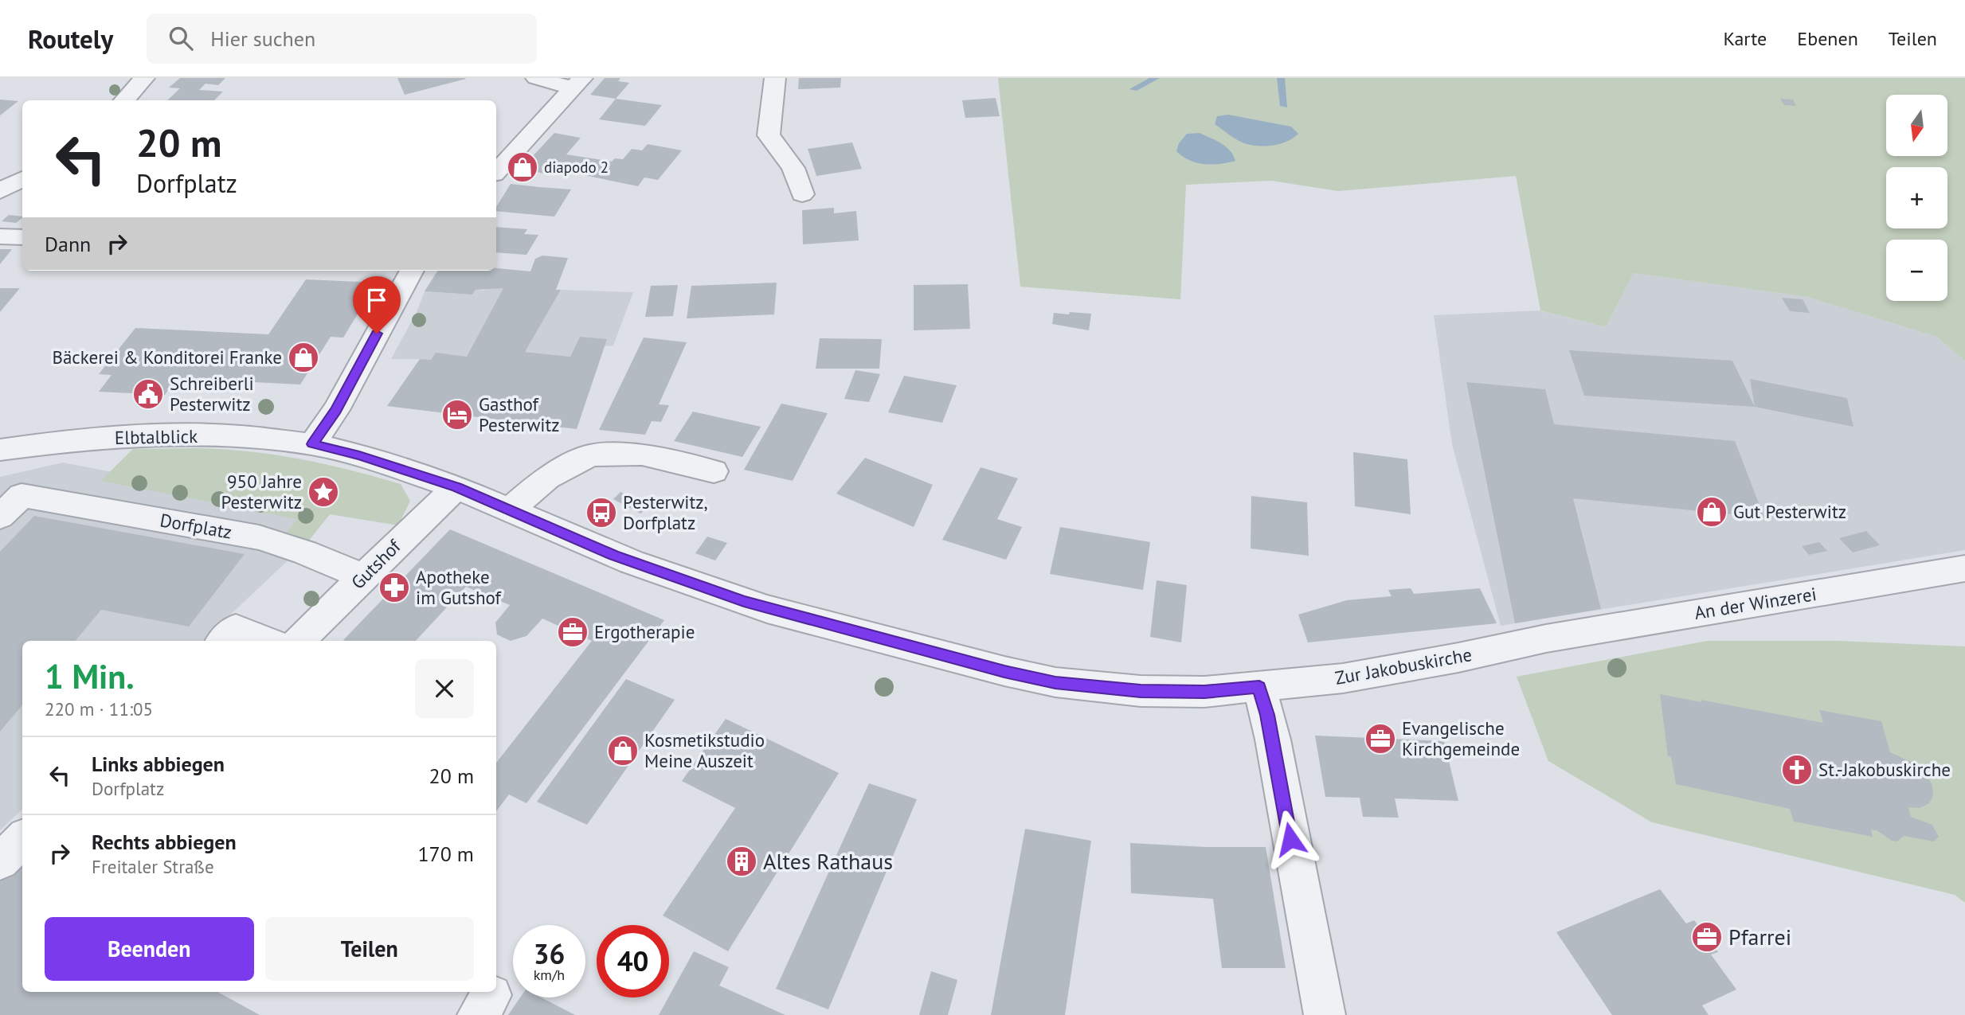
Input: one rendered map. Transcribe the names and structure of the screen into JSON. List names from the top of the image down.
{
  "streets": {
    "street": [
      "Elbtalblick",
      "Dorfplatz",
      "Gutshof",
      "An der Winzerei",
      "Zur Jakobuskirche"
    ]
  },
  "crossings": [
    ["Dorfplatz", "Gutshof"],
    ["An der Winzerei", "Zur Jakobuskirche"]
  ],
  "places": {
    "shop": [
      "diapodo 2",
      "Bäckerei & Konditorei Franke",
      "Gut Pesterwitz",
      "Kosmetikstudio Meine Auszeit"
    ],
    "public building": ["Schreiberli Pesterwitz"],
    "hotel": ["Gasthof Pesterwitz"],
    "place": ["950 Jahre Pesterwitz"],
    "bus stop": ["Pesterwitz, Dorfplatz"],
    "pharmacy": ["Apotheke im Gutshof"],
    "office": ["Ergotherapie", "Evangelische Kirchgemeinde", "Pfarrei"],
    "church": ["St.-Jakobuskirche"],
    "building": ["Altes Rathaus"]
  },
  "north": "bottom",
  "page": {
    "header": "Routely",
    "search": "Hier suchen",
    "nav": ["Karte", "Ebenen", "Teilen"],
    "map_buttons": ["+", "−"],
    "turn": ["20 m", "Dorfplatz"],
    "then": "Dann",
    "heading": ["1 Min.", "220 m · 11:05"],
    "list": [
      {
        "name": "Links abbiegen",
        "note": "Dorfplatz",
        "value": "20 m"
      },
      {
        "name": "Rechts abbiegen",
        "note": "Freitaler Straße",
        "value": "170 m"
      }
    ],
    "buttons": ["Beenden", "Teilen"],
    "speed": "36 km/h",
    "limit": "40"
  }
}
